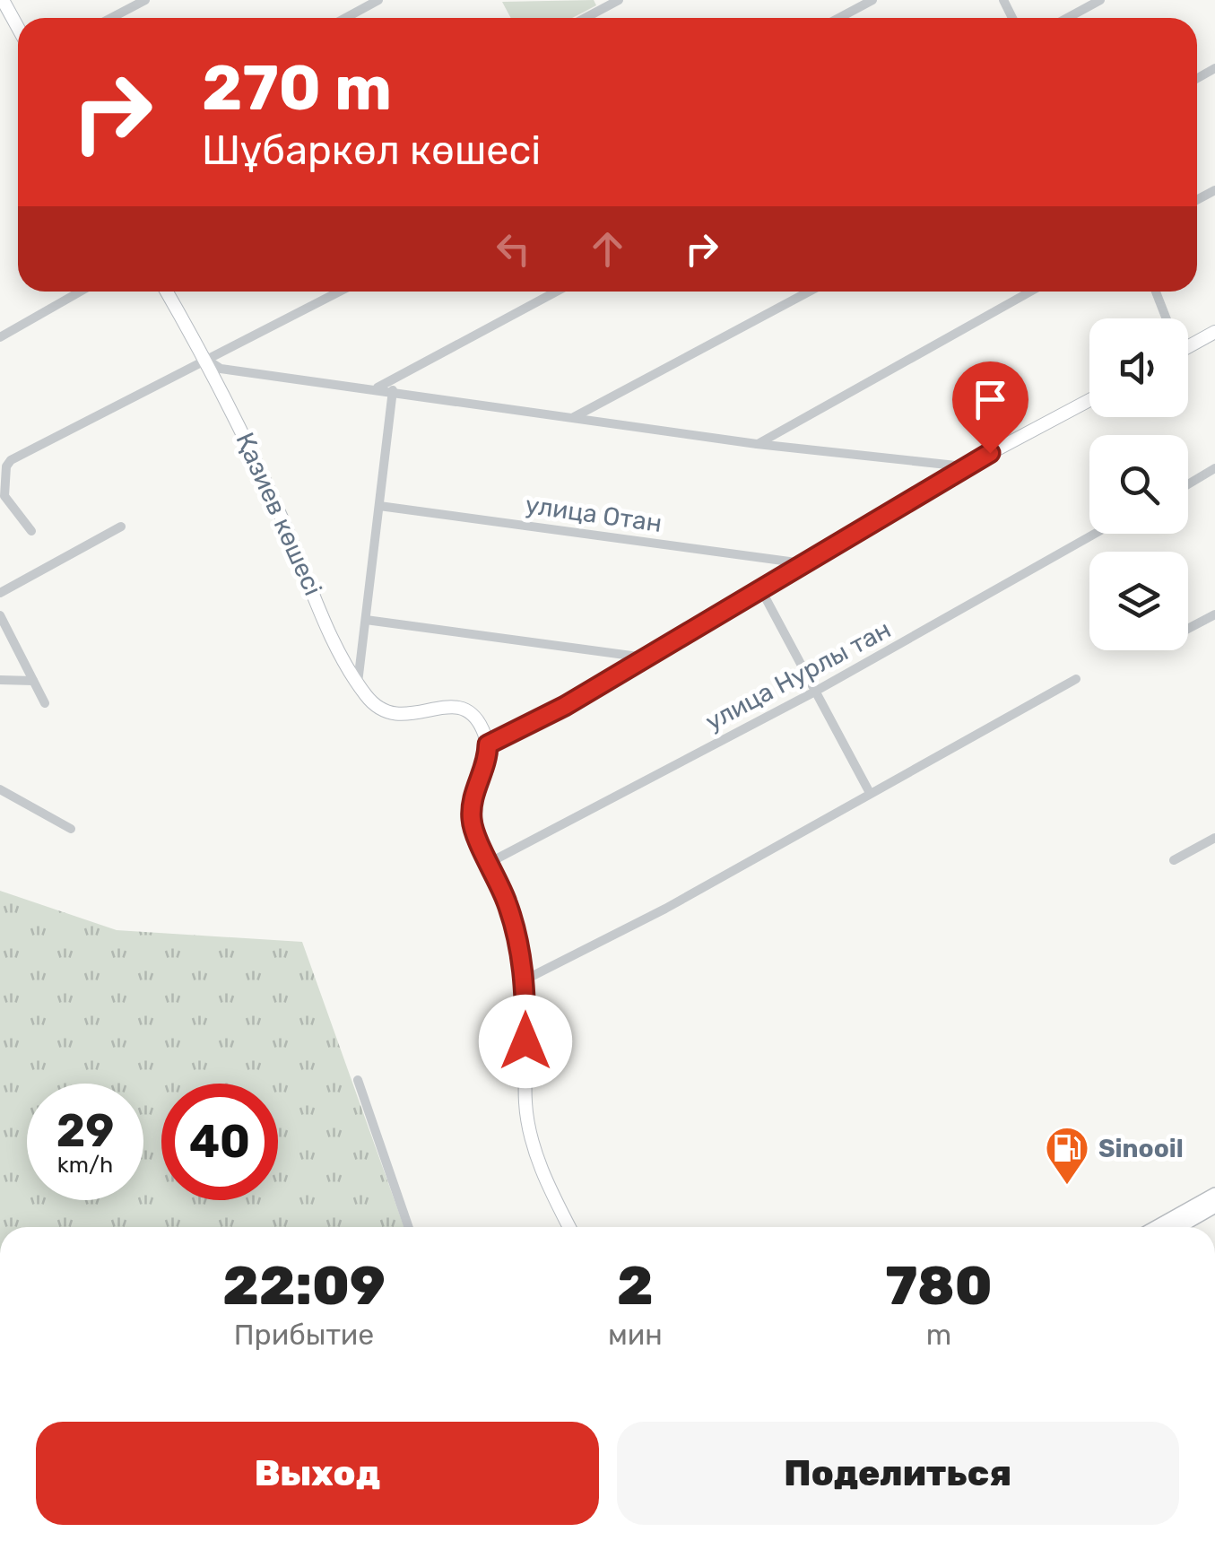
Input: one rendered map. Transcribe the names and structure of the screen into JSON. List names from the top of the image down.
{
  "streets": {
    "street": ["Қазиев көшесі", "улица Отан", "улица Нурлы тан"]
  },
  "places": {
    "fuel station": ["Sinooil"]
  },
  "page": {
    "turn": ["270 m", "Шұбаркөл көшесі"],
    "speed": "29 km/h",
    "limit": "40",
    "eta": [
      "22:09",
      "Прибытие",
      "2",
      "мин",
      "780",
      "m"
    ],
    "buttons": ["Выход", "Поделиться"]
  }
}
